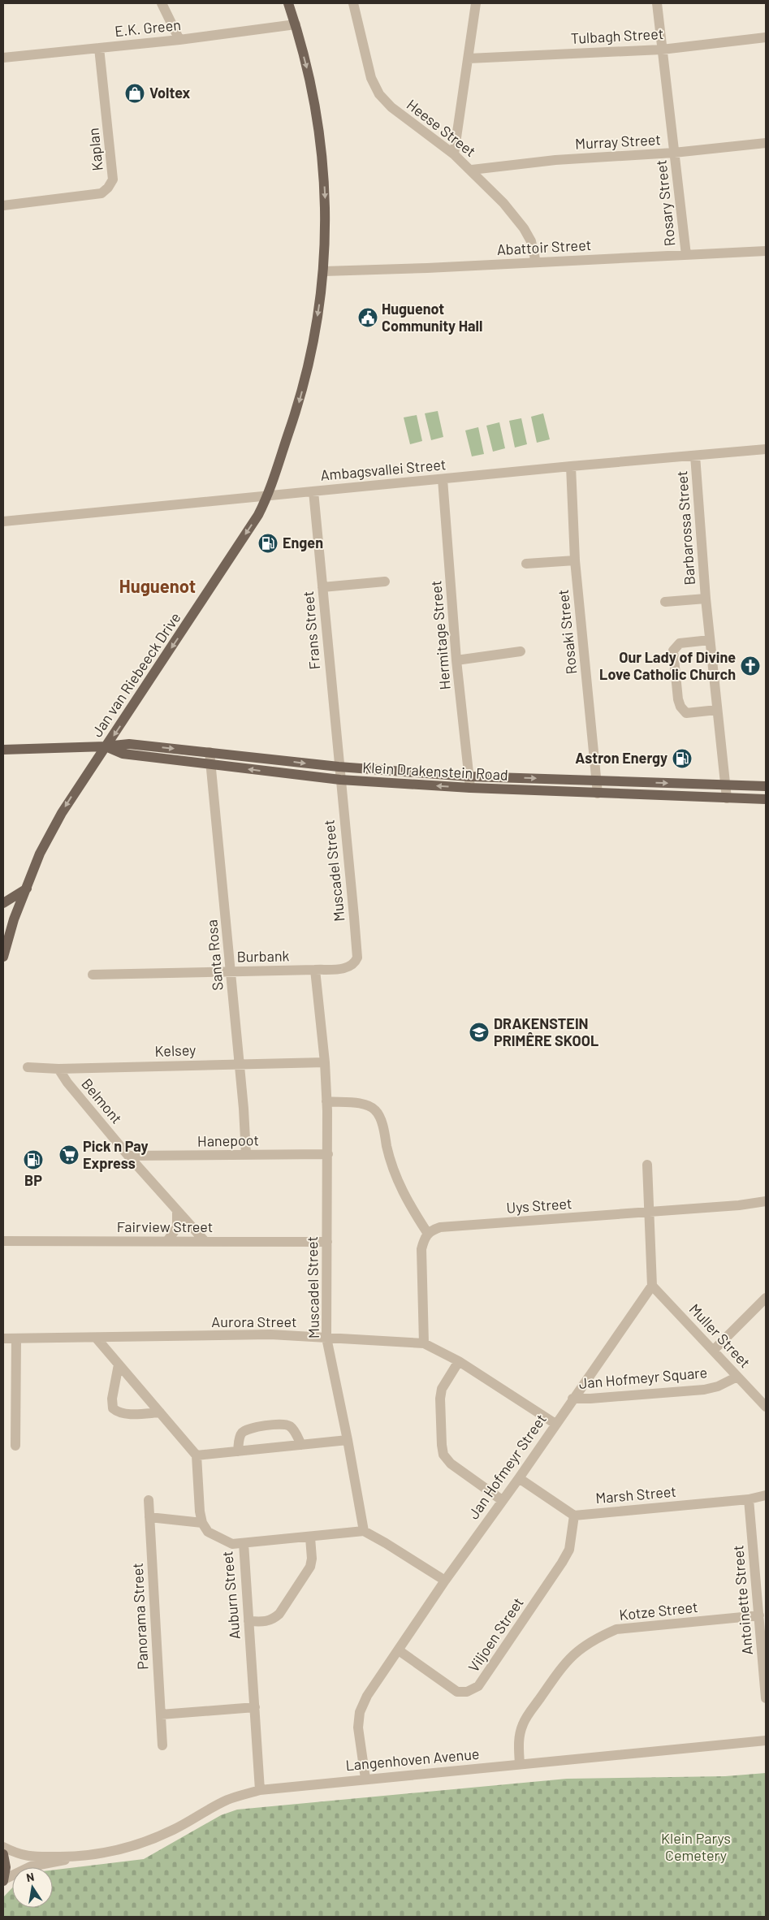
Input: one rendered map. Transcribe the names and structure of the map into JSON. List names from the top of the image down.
{
  "streets": {
    "main road": ["Jan van Riebeeck Drive", "Klein Drakenstein Road"],
    "street": [
      "E.K. Green",
      "Tulbagh Street",
      "Heese Street",
      "Murray Street",
      "Kaplan",
      "Rosary Street",
      "Abattoir Street",
      "Ambagsvallei Street",
      "Barbarossa Street",
      "Frans Street",
      "Rosaki Street",
      "Hermitage Street",
      "Muscadel Street",
      "Santa Rosa",
      "Burbank",
      "Kelsey",
      "Belmont",
      "Hanepoot",
      "Uys Street",
      "Fairview Street",
      "Aurora Street",
      "Muller Street",
      "Jan Hofmeyr Square",
      "Jan Hofmeyr Street",
      "Marsh Street",
      "Auburn Street",
      "Antoinette Street",
      "Kotze Street",
      "Panorama Street",
      "Viljoen Street",
      "Langenhoven Avenue"
    ]
  },
  "crossings": [
    ["E.K. Green", "Kaplan"],
    ["E.K. Green", "Jan van Riebeeck Drive"],
    ["Tulbagh Street", "Rosary Street"],
    ["Heese Street", "Murray Street"],
    ["Heese Street", "Abattoir Street"],
    ["Murray Street", "Rosary Street"],
    ["Rosary Street", "Abattoir Street"],
    ["Abattoir Street", "Jan van Riebeeck Drive"],
    ["Ambagsvallei Street", "Barbarossa Street"],
    ["Ambagsvallei Street", "Frans Street"],
    ["Ambagsvallei Street", "Rosaki Street"],
    ["Ambagsvallei Street", "Hermitage Street"],
    ["Ambagsvallei Street", "Jan van Riebeeck Drive"],
    ["Barbarossa Street", "Klein Drakenstein Road"],
    ["Frans Street", "Klein Drakenstein Road"],
    ["Frans Street", "Muscadel Street"],
    ["Rosaki Street", "Klein Drakenstein Road"],
    ["Hermitage Street", "Klein Drakenstein Road"],
    ["Jan van Riebeeck Drive", "Klein Drakenstein Road"],
    ["Klein Drakenstein Road", "Muscadel Street"],
    ["Klein Drakenstein Road", "Santa Rosa"],
    ["Muscadel Street", "Burbank"],
    ["Muscadel Street", "Kelsey"],
    ["Muscadel Street", "Hanepoot"],
    ["Muscadel Street", "Fairview Street"],
    ["Muscadel Street", "Aurora Street"],
    ["Santa Rosa", "Burbank"],
    ["Santa Rosa", "Kelsey"],
    ["Santa Rosa", "Hanepoot"],
    ["Kelsey", "Belmont"],
    ["Belmont", "Hanepoot"],
    ["Belmont", "Fairview Street"],
    ["Aurora Street", "Jan Hofmeyr Street"],
    ["Muller Street", "Jan Hofmeyr Square"],
    ["Muller Street", "Jan Hofmeyr Street"],
    ["Jan Hofmeyr Square", "Jan Hofmeyr Street"],
    ["Jan Hofmeyr Street", "Viljoen Street"],
    ["Jan Hofmeyr Street", "Langenhoven Avenue"],
    ["Marsh Street", "Antoinette Street"],
    ["Marsh Street", "Viljoen Street"],
    ["Auburn Street", "Langenhoven Avenue"],
    ["Antoinette Street", "Kotze Street"],
    ["Kotze Street", "Langenhoven Avenue"]
  ],
  "one_way": ["Jan van Riebeeck Drive"],
  "districts": ["Huguenot"],
  "parks": ["Klein Parys Cemetery"],
  "places": {
    "shop": ["Voltex"],
    "public building": ["Huguenot Community Hall"],
    "fuel station": ["Engen", "Astron Energy", "BP"],
    "church": ["Our Lady of Divine Love Catholic Church"],
    "school or university": ["DRAKENSTEIN PRIMÊRE SKOOL"],
    "supermarket": ["Pick n Pay Express"]
  },
  "north": "top"
}
